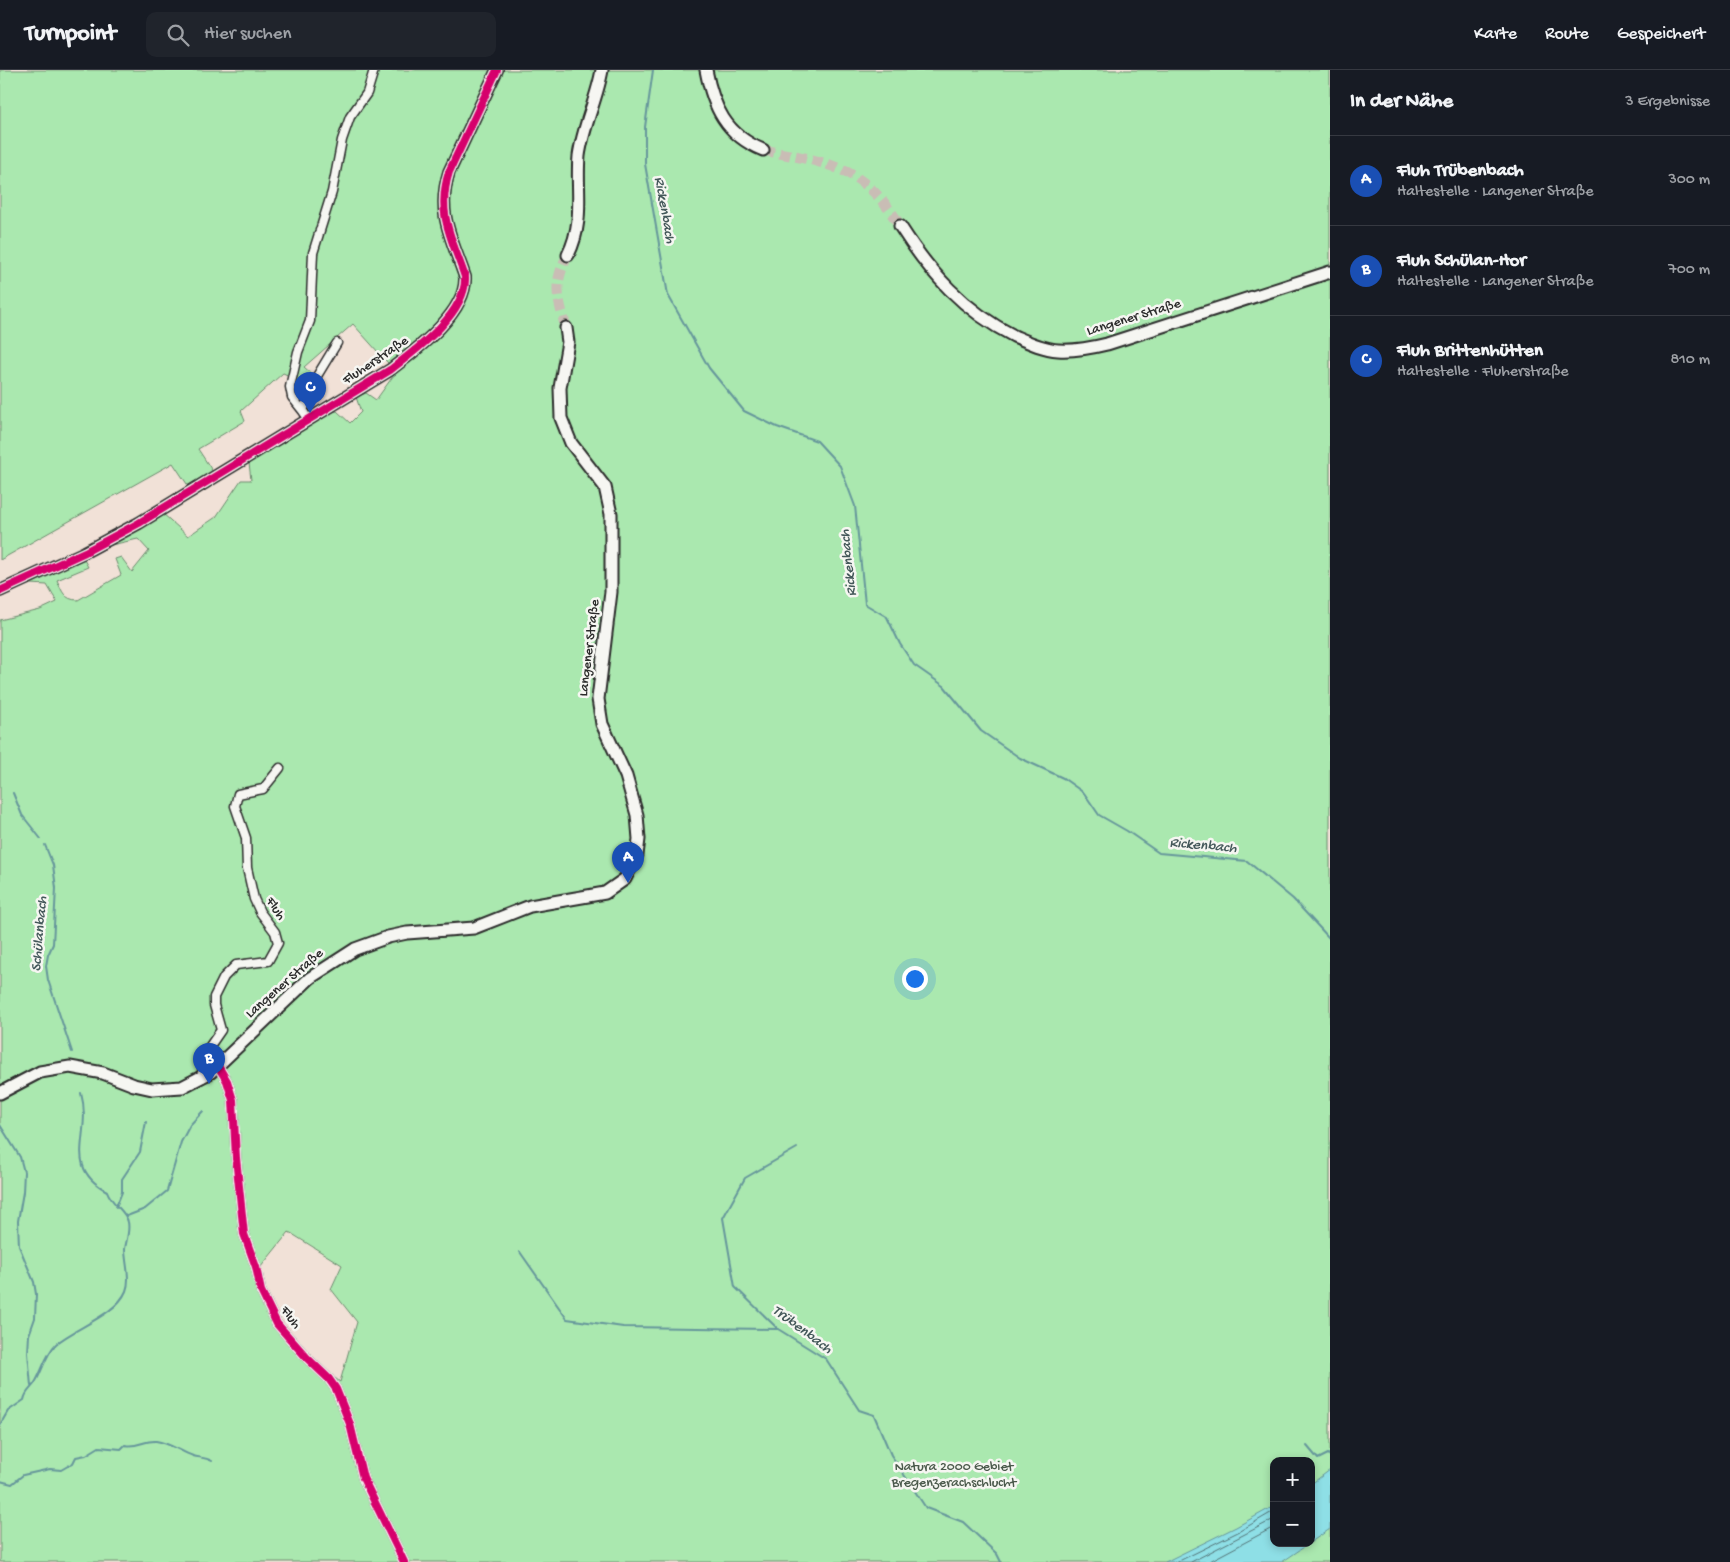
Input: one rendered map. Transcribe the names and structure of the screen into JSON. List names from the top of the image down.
{
  "streets": {
    "main road": ["Langener Straße"],
    "street": ["Fluherstraße", "Fluh"]
  },
  "crossings": [
    ["Langener Straße", "Fluh"]
  ],
  "water": ["Rickenbach", "Schülanbach", "Trübenbach"],
  "parks": ["Natura 2000 Gebiet Bregenzerachschlucht"],
  "page": {
    "header": "Turnpoint",
    "search": "Hier suchen",
    "nav": ["Karte", "Route", "Gespeichert"],
    "heading": ["In der Nähe", "3 Ergebnisse"],
    "list": [
      {
        "mark": "A",
        "name": "Fluh Trübenbach",
        "note": "Haltestelle · Langener Straße",
        "value": "300 m"
      },
      {
        "mark": "B",
        "name": "Fluh Schülan-Hor",
        "note": "Haltestelle · Langener Straße",
        "value": "700 m"
      },
      {
        "mark": "C",
        "name": "Fluh Brittenhütten",
        "note": "Haltestelle · Fluherstraße",
        "value": "810 m"
      }
    ],
    "pins": ["C", "A", "B"],
    "map_buttons": ["+", "−"]
  }
}
